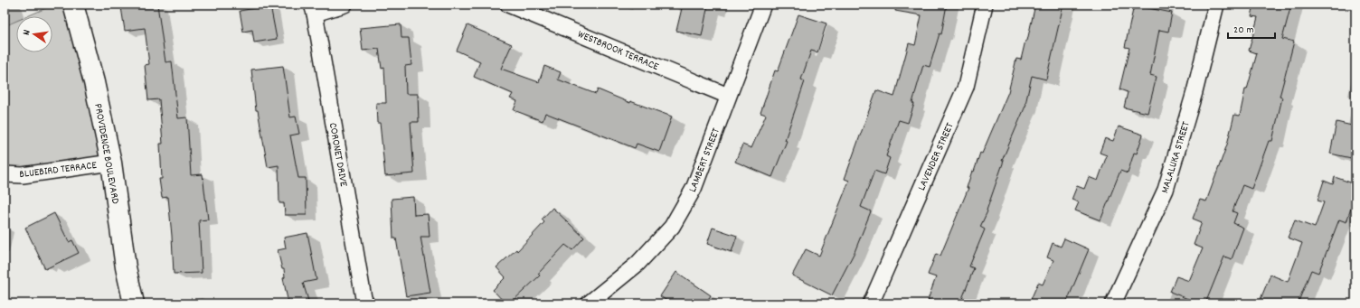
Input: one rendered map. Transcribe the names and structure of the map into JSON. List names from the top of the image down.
{
  "streets": {
    "main road": ["PROVIDENCE BOULEVARD"],
    "street": [
      "WESTBROOK TERRACE",
      "CORONET DRIVE",
      "LAVENDER STREET",
      "MALALUKA STREET",
      "LAMBERT STREET",
      "BLUEBIRD TERRACE"
    ]
  },
  "crossings": [
    ["WESTBROOK TERRACE", "LAMBERT STREET"],
    ["PROVIDENCE BOULEVARD", "BLUEBIRD TERRACE"]
  ],
  "scale_bar": "20 m",
  "north": "left"
}
